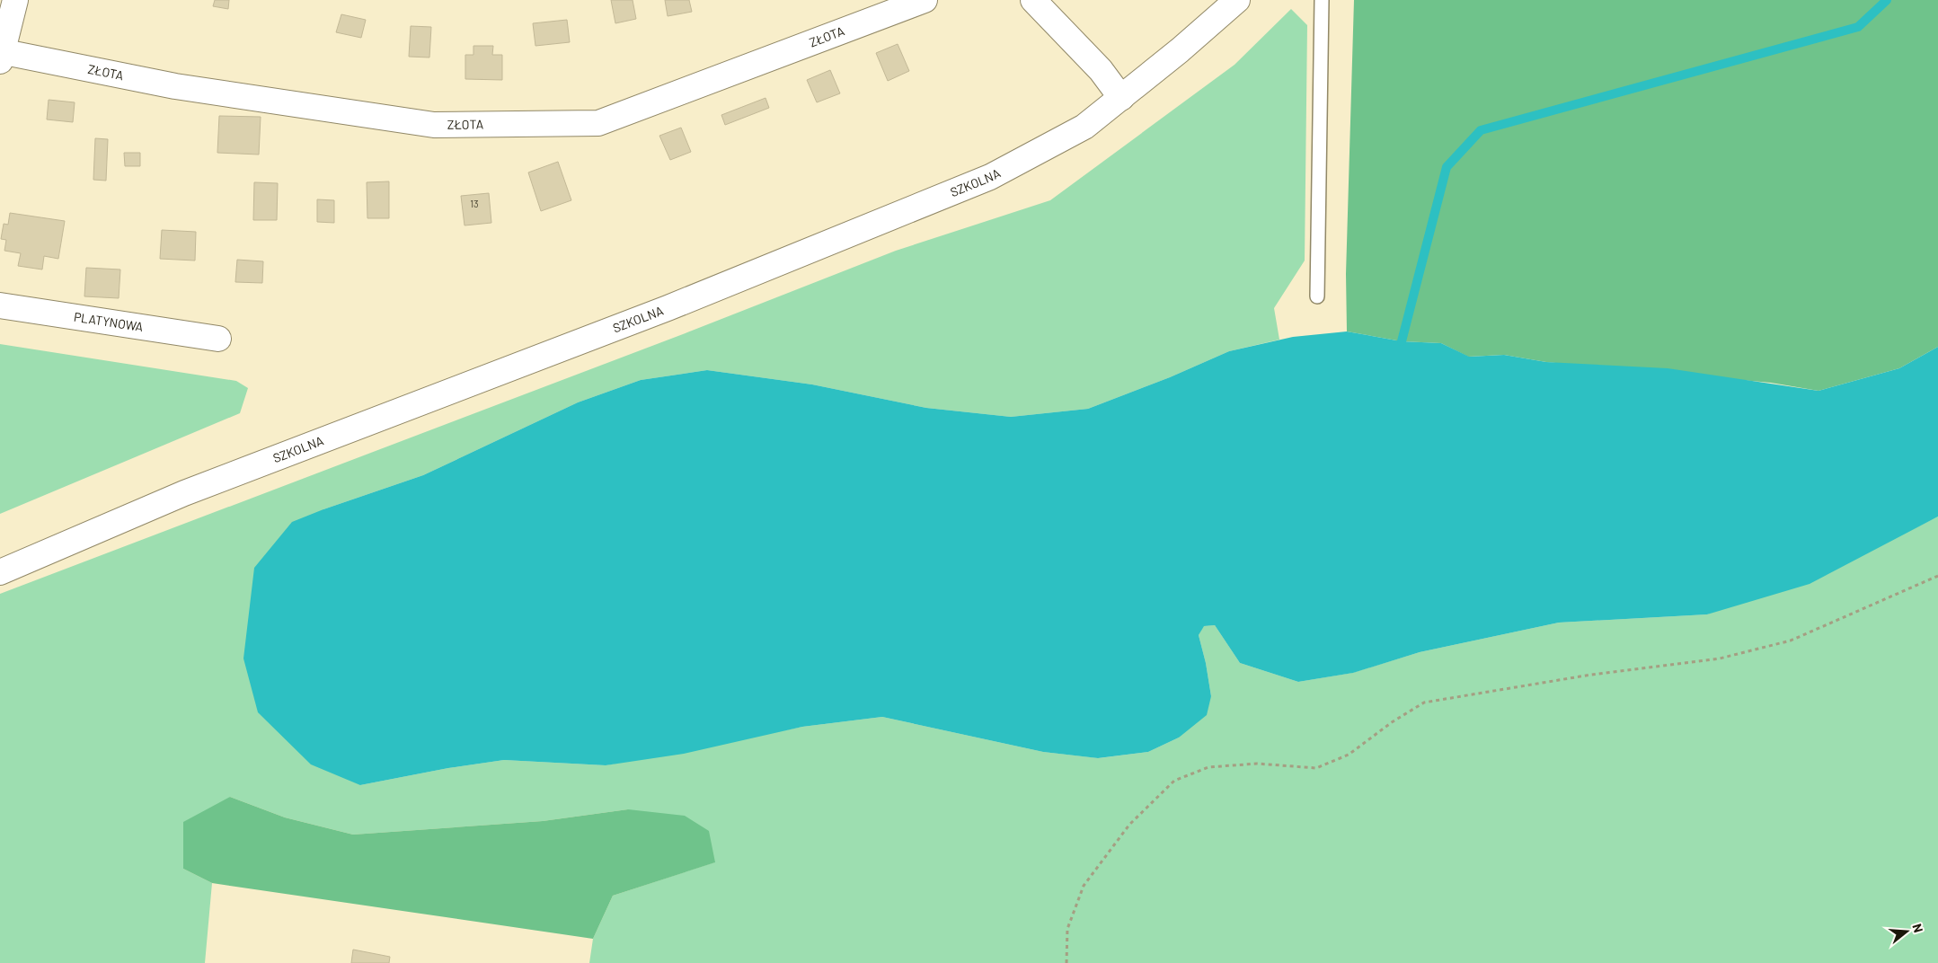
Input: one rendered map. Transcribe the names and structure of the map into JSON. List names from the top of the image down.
{
  "streets": {
    "street": ["ZŁOTA", "SZKOLNA", "PLATYNOWA"]
  },
  "house_numbers": ["13"],
  "north": "right"
}
